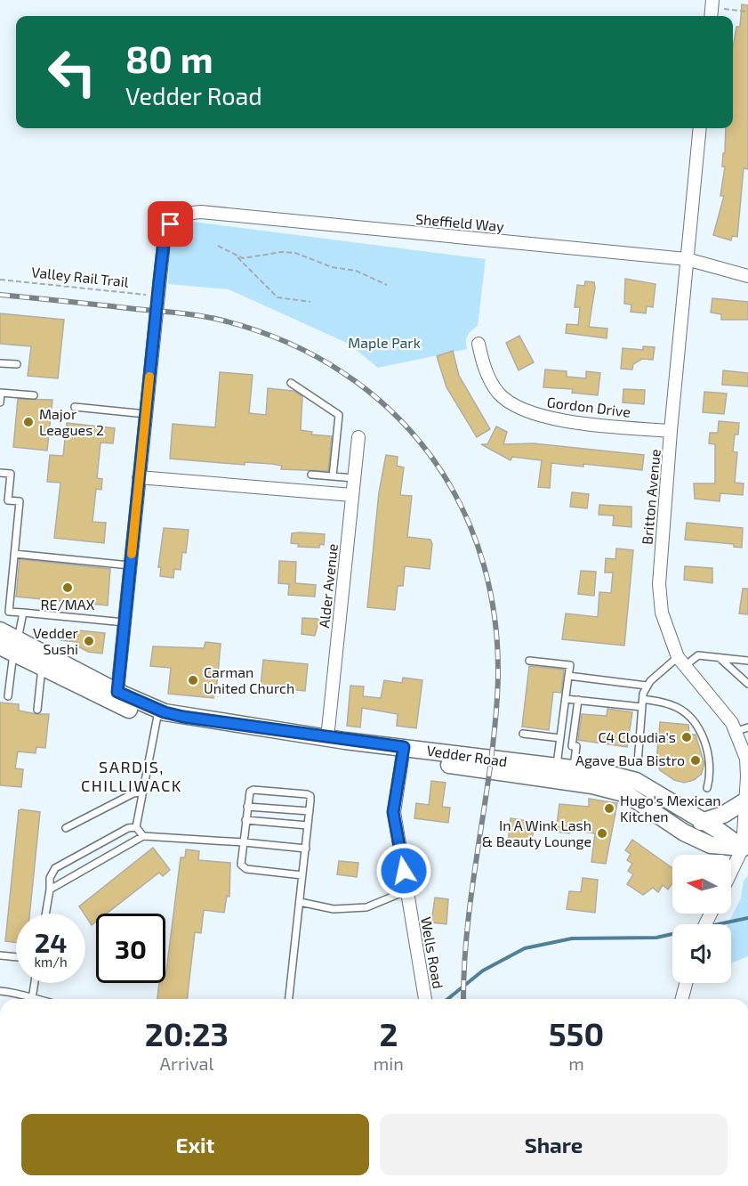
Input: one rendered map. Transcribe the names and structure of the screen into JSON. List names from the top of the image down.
{
  "streets": {
    "main road": ["Vedder Road"],
    "street": [
      "Sheffield Way",
      "Gordon Drive",
      "Britton Avenue",
      "Alder Avenue",
      "Wells Road"
    ],
    "path": ["Valley Rail Trail"]
  },
  "crossings": [
    ["Sheffield Way", "Valley Rail Trail"],
    ["Sheffield Way", "Britton Avenue"],
    ["Gordon Drive", "Britton Avenue"],
    ["Britton Avenue", "Vedder Road"],
    ["Alder Avenue", "Vedder Road"],
    ["Vedder Road", "Wells Road"]
  ],
  "districts": ["SARDIS, CHILLIWACK"],
  "parks": ["Maple Park"],
  "places": [
    "Major Leagues 2",
    "RE/MAX",
    "Vedder Sushi",
    "Carman United Church",
    "C4 Cloudia's",
    "Agave Bua Bistro",
    "Hugo's Mexican Kitchen",
    "In A Wink Lash & Beauty Lounge"
  ],
  "north": "left",
  "page": {
    "turn": ["80 m", "Vedder Road"],
    "speed": "24 km/h",
    "limit": "30",
    "eta": [
      "20:23",
      "Arrival",
      "2",
      "min",
      "550",
      "m"
    ],
    "buttons": ["Exit", "Share"]
  }
}
